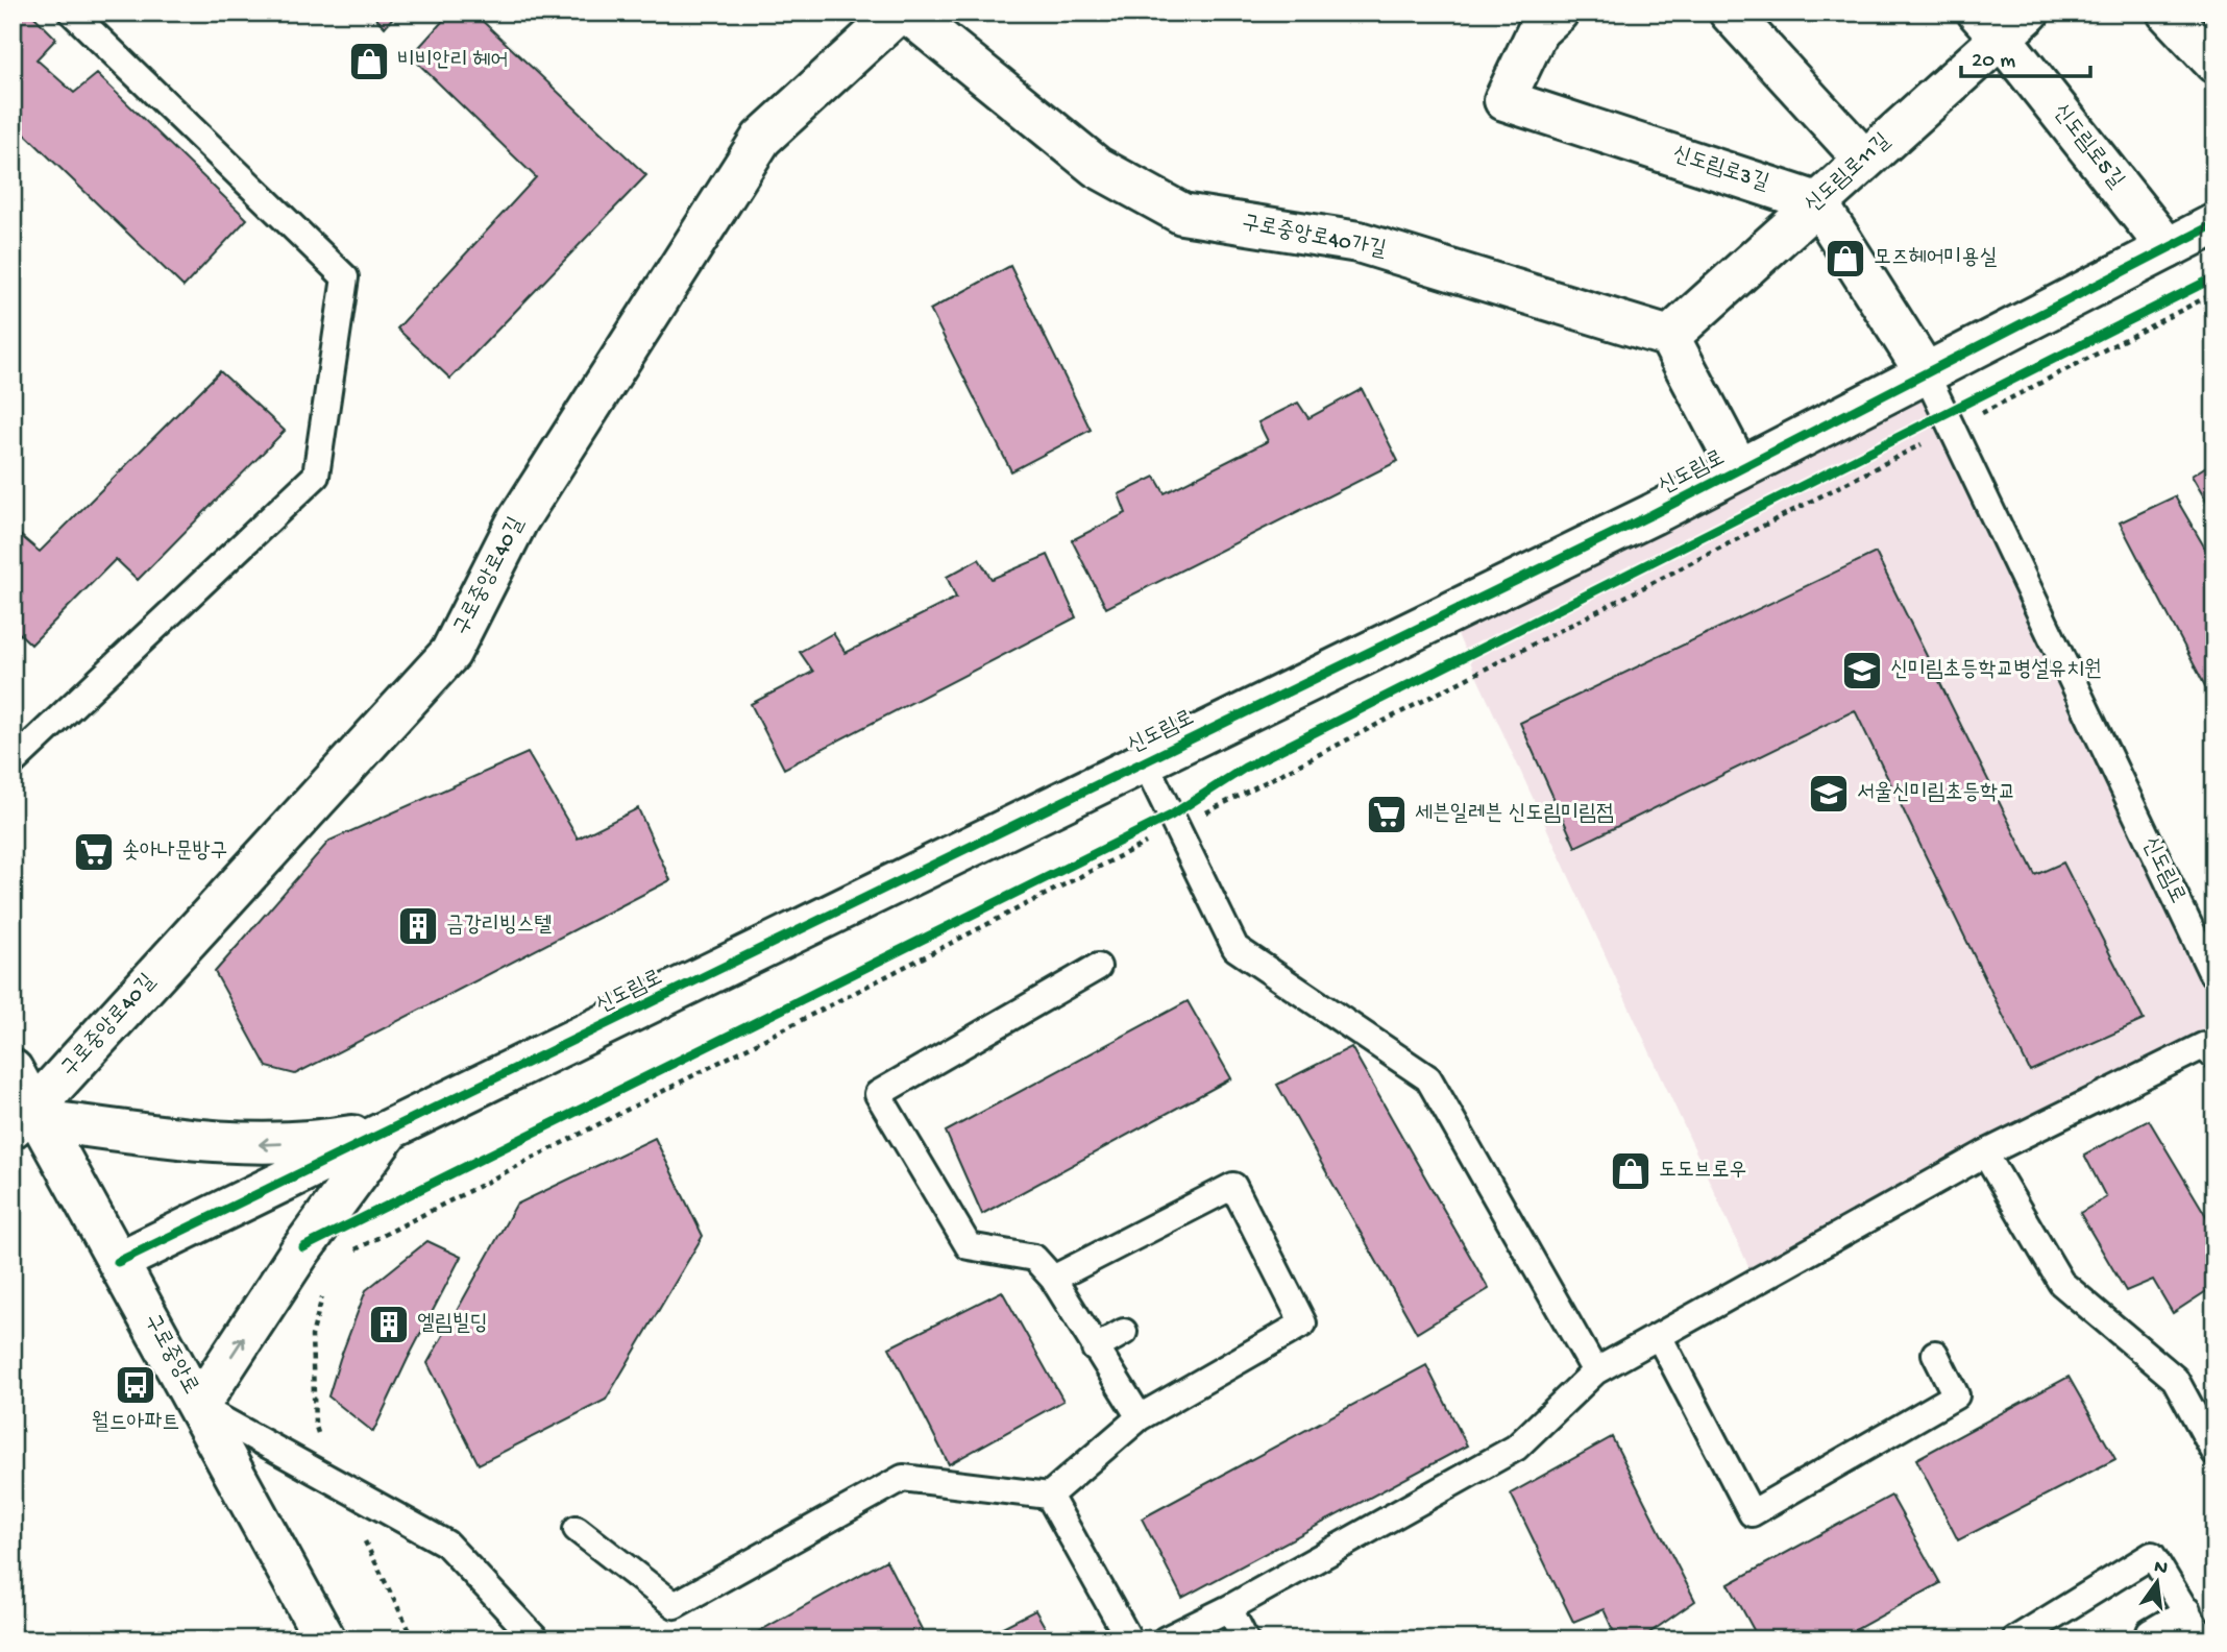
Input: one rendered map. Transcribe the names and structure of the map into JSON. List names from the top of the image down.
{
  "streets": {
    "street": [
      "신도림로5길",
      "신도림로3길",
      "신도림로11길",
      "구로중앙로40가길",
      "신도림로",
      "구로중앙로40길",
      "구로중앙로"
    ]
  },
  "crossings": [
    ["신도림로5길", "신도림로11길"],
    ["신도림로5길", "신도림로"],
    ["신도림로3길", "신도림로11길"],
    ["신도림로11길", "구로중앙로40가길"],
    ["신도림로", "구로중앙로"],
    ["구로중앙로40길", "구로중앙로"]
  ],
  "places": {
    "shop": ["비비안리 헤어", "모즈헤어미용실", "도도브로우"],
    "school or university": ["신미림초등학교병설유치원", "서울신미림초등학교"],
    "supermarket": ["세븐일레븐 신도림미림점", "솟아나문방구"],
    "building": ["금강리빙스텔", "엘림빌딩"],
    "bus stop": ["월드아파트"]
  },
  "scale_bar": "20 m",
  "north": "top"
}
